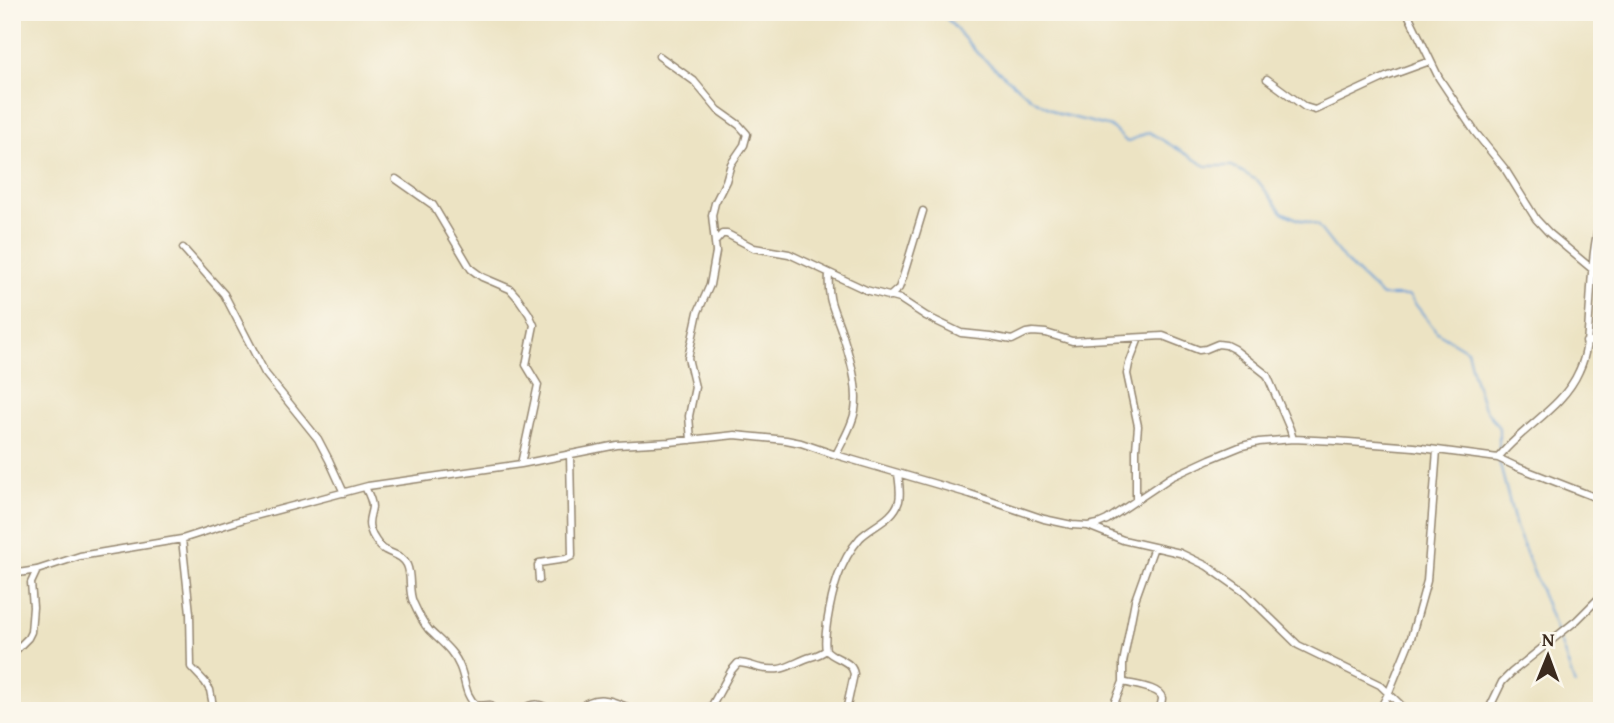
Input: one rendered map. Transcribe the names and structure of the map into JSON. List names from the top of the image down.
{
  "north": "top"
}
